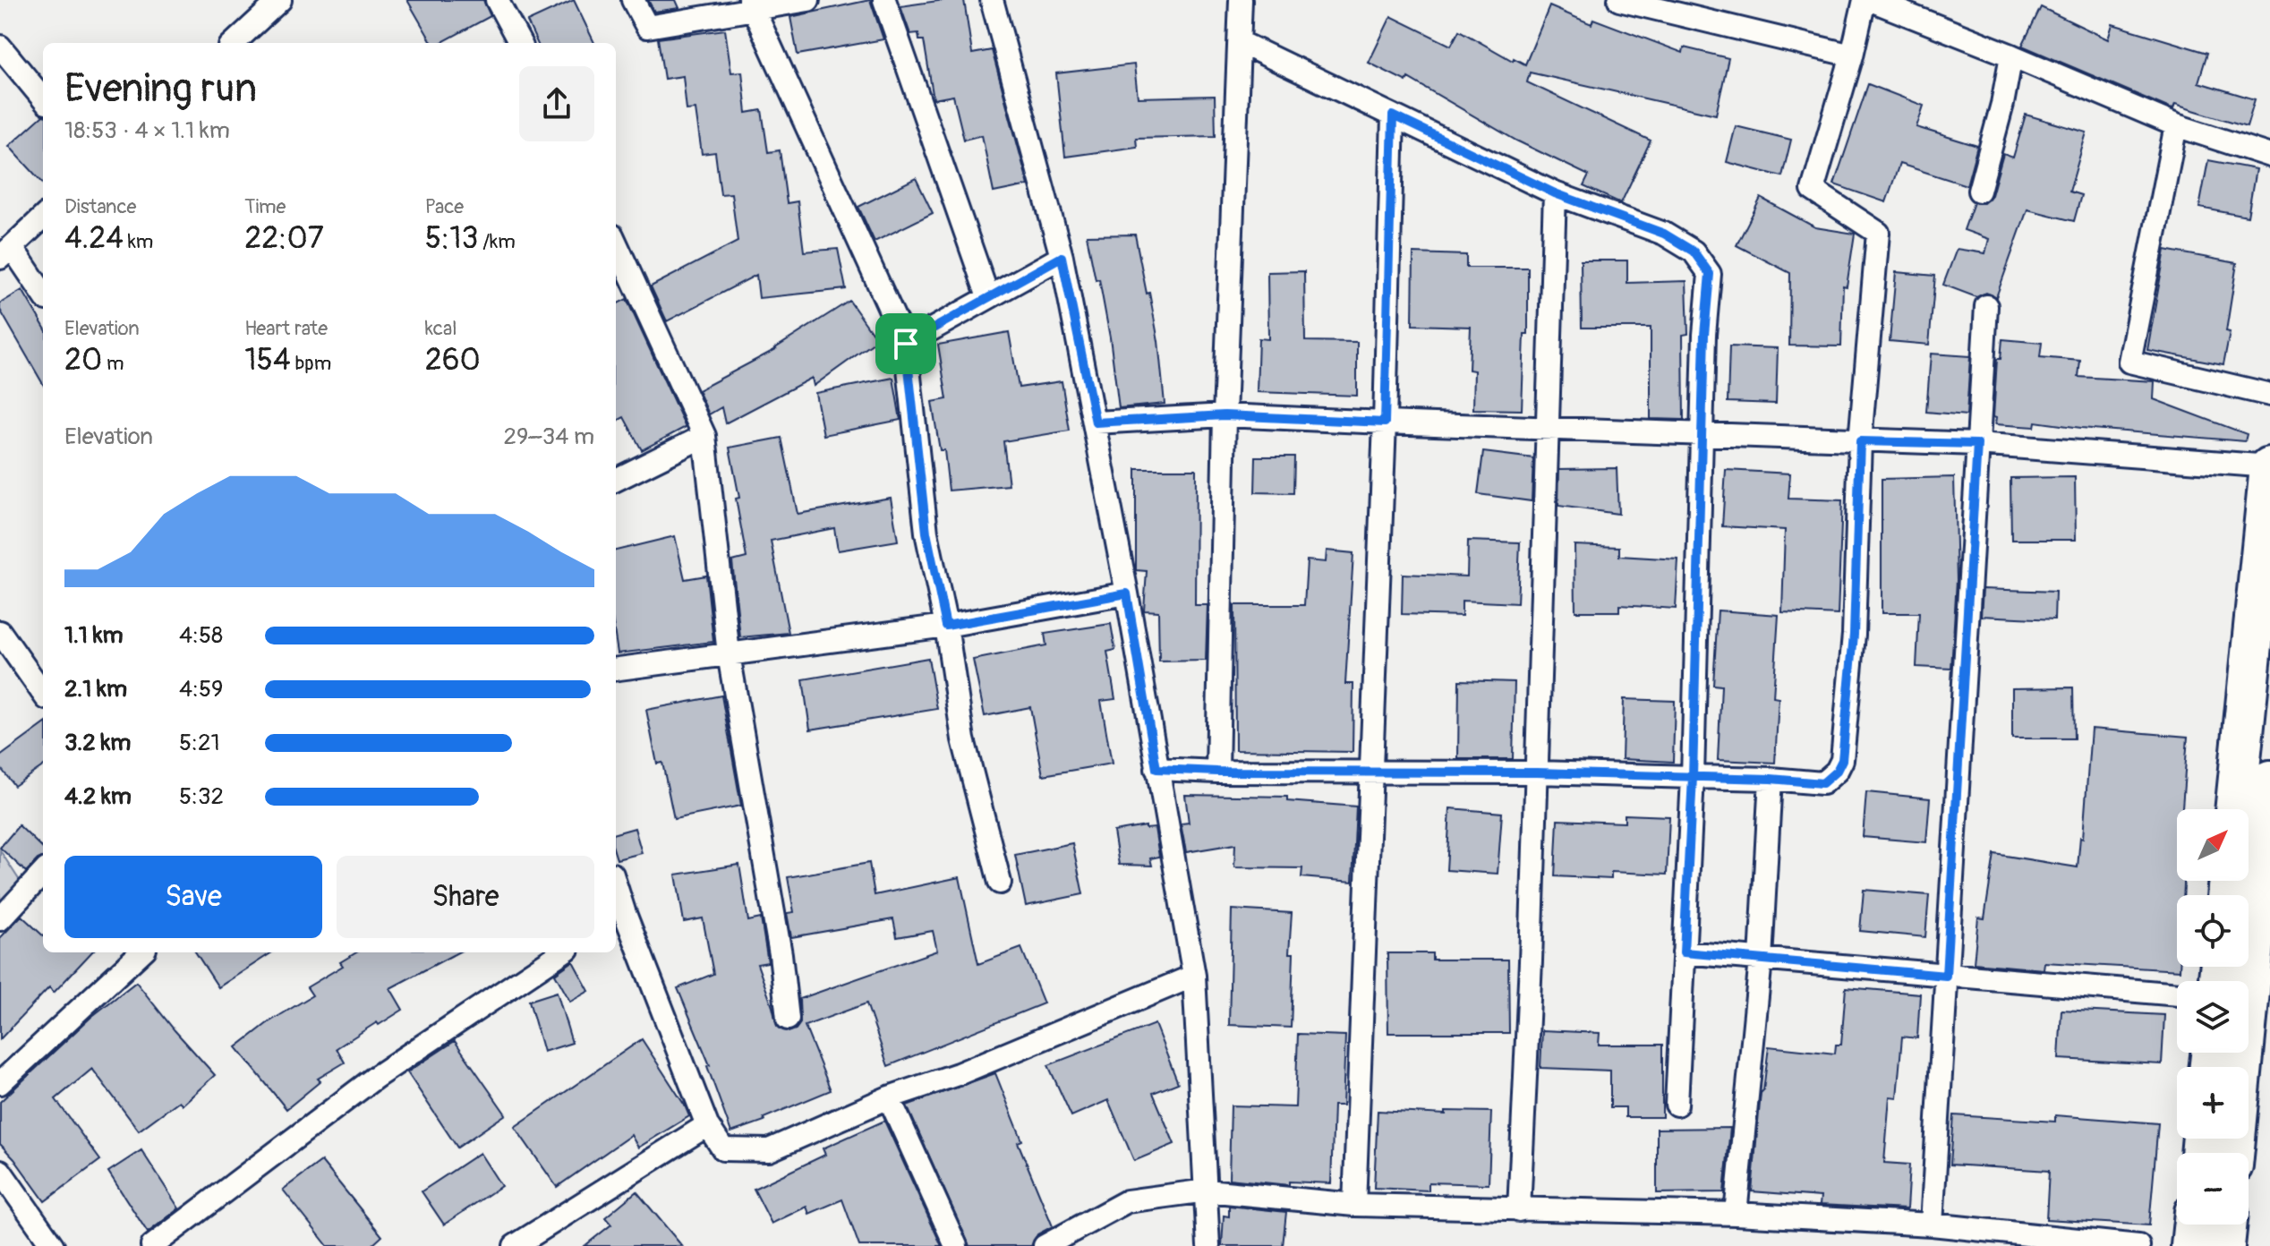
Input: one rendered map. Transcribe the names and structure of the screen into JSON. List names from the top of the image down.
{
  "north": "top right",
  "page": {
    "heading": ["Evening run", "18:53 · 4 × 1.1 km"],
    "stats": [
      ["Distance", "4.24 km"],
      ["Time", "22:07"],
      ["Pace", "5:13 /km"],
      ["Elevation", "20 m"],
      ["Heart rate", "154 bpm"],
      ["kcal", "260"]
    ],
    "chart": ["Elevation", "29–34 m"],
    "list": [
      {
        "name": "1.1 km",
        "note": "4:58"
      },
      {
        "name": "2.1 km",
        "note": "4:59"
      },
      {
        "name": "3.2 km",
        "note": "5:21"
      },
      {
        "name": "4.2 km",
        "note": "5:32"
      }
    ],
    "map_buttons": ["+", "−"],
    "buttons": ["Save", "Share"]
  }
}
